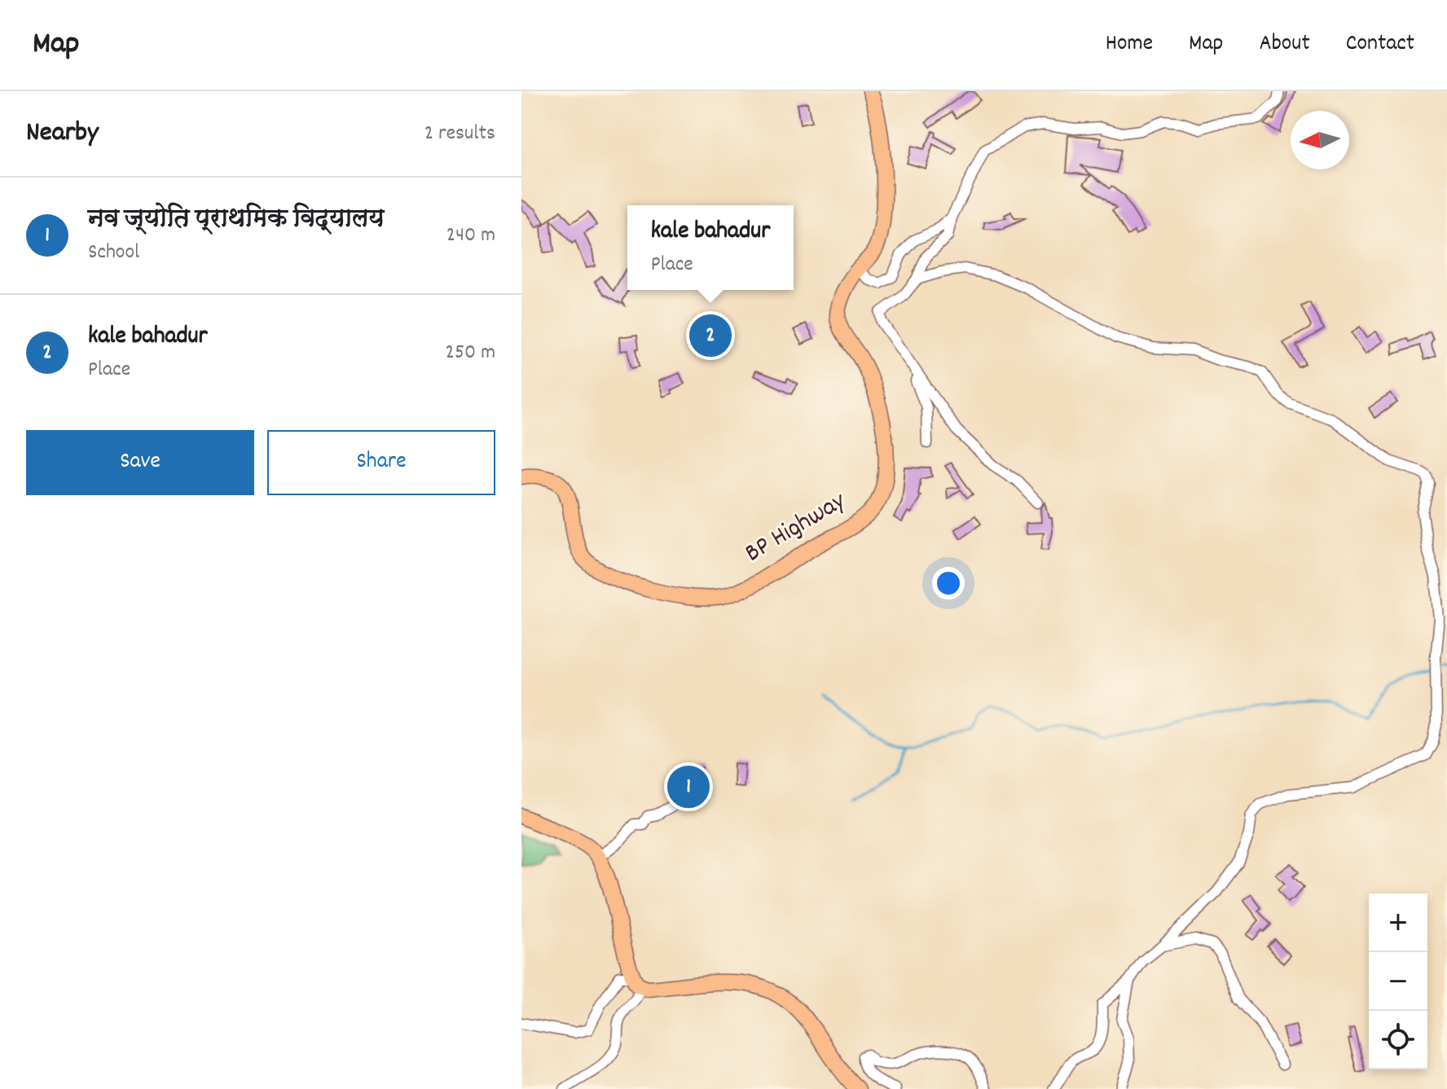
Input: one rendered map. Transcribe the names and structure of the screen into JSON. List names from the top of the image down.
{
  "streets": {
    "highway": ["BP Highway"]
  },
  "north": "left",
  "page": {
    "header": "Map",
    "nav": [
      "Home",
      "Map",
      "About",
      "Contact"
    ],
    "heading": ["Nearby", "2 results"],
    "list": [
      {
        "mark": "1",
        "name": "नव ज्योति प्राथमिक विद्यालय",
        "note": "School",
        "value": "240 m"
      },
      {
        "mark": "2",
        "name": "kale bahadur",
        "note": "Place",
        "value": "250 m"
      }
    ],
    "popup": ["kale bahadur", "Place"],
    "pins": ["2", "1"],
    "buttons": ["Save", "Share"],
    "map_buttons": ["+", "−"]
  }
}
